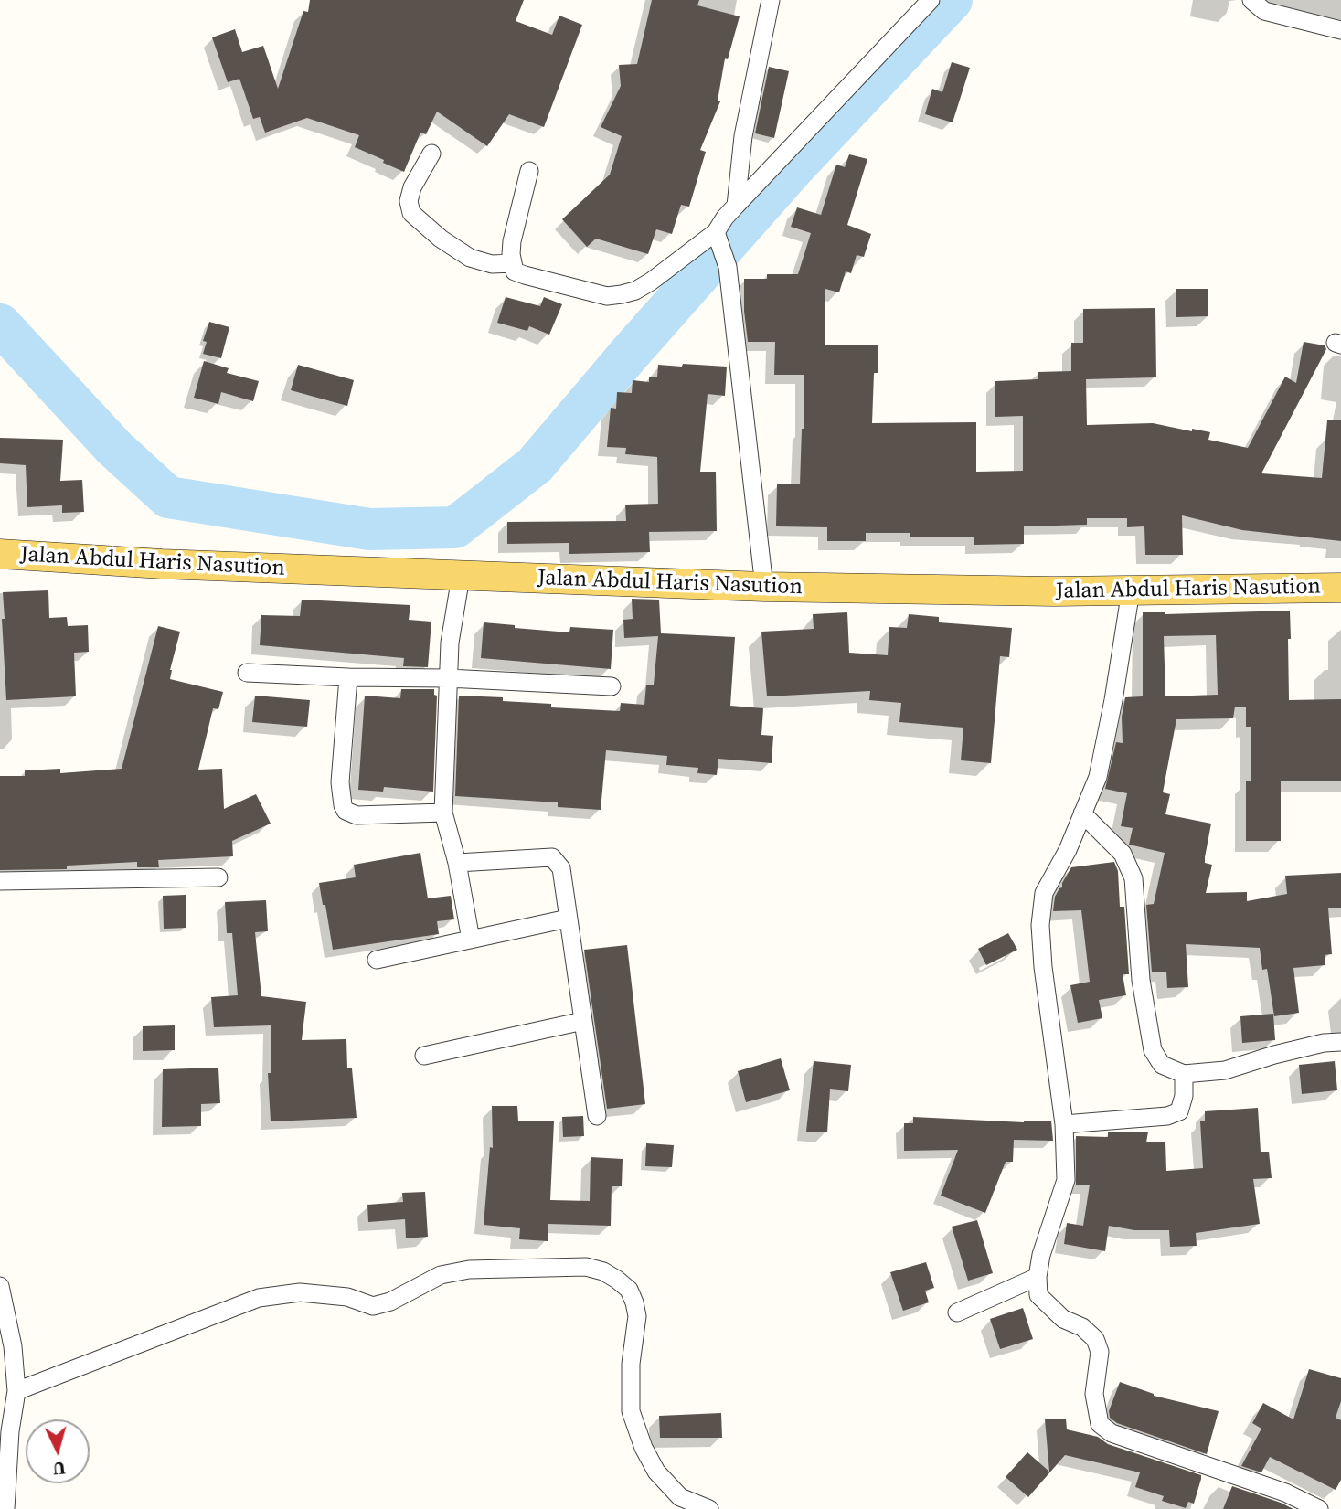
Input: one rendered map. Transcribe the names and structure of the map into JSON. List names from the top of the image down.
{
  "streets": {
    "main road": ["Jalan Abdul Haris Nasution"]
  },
  "north": "bottom"
}
